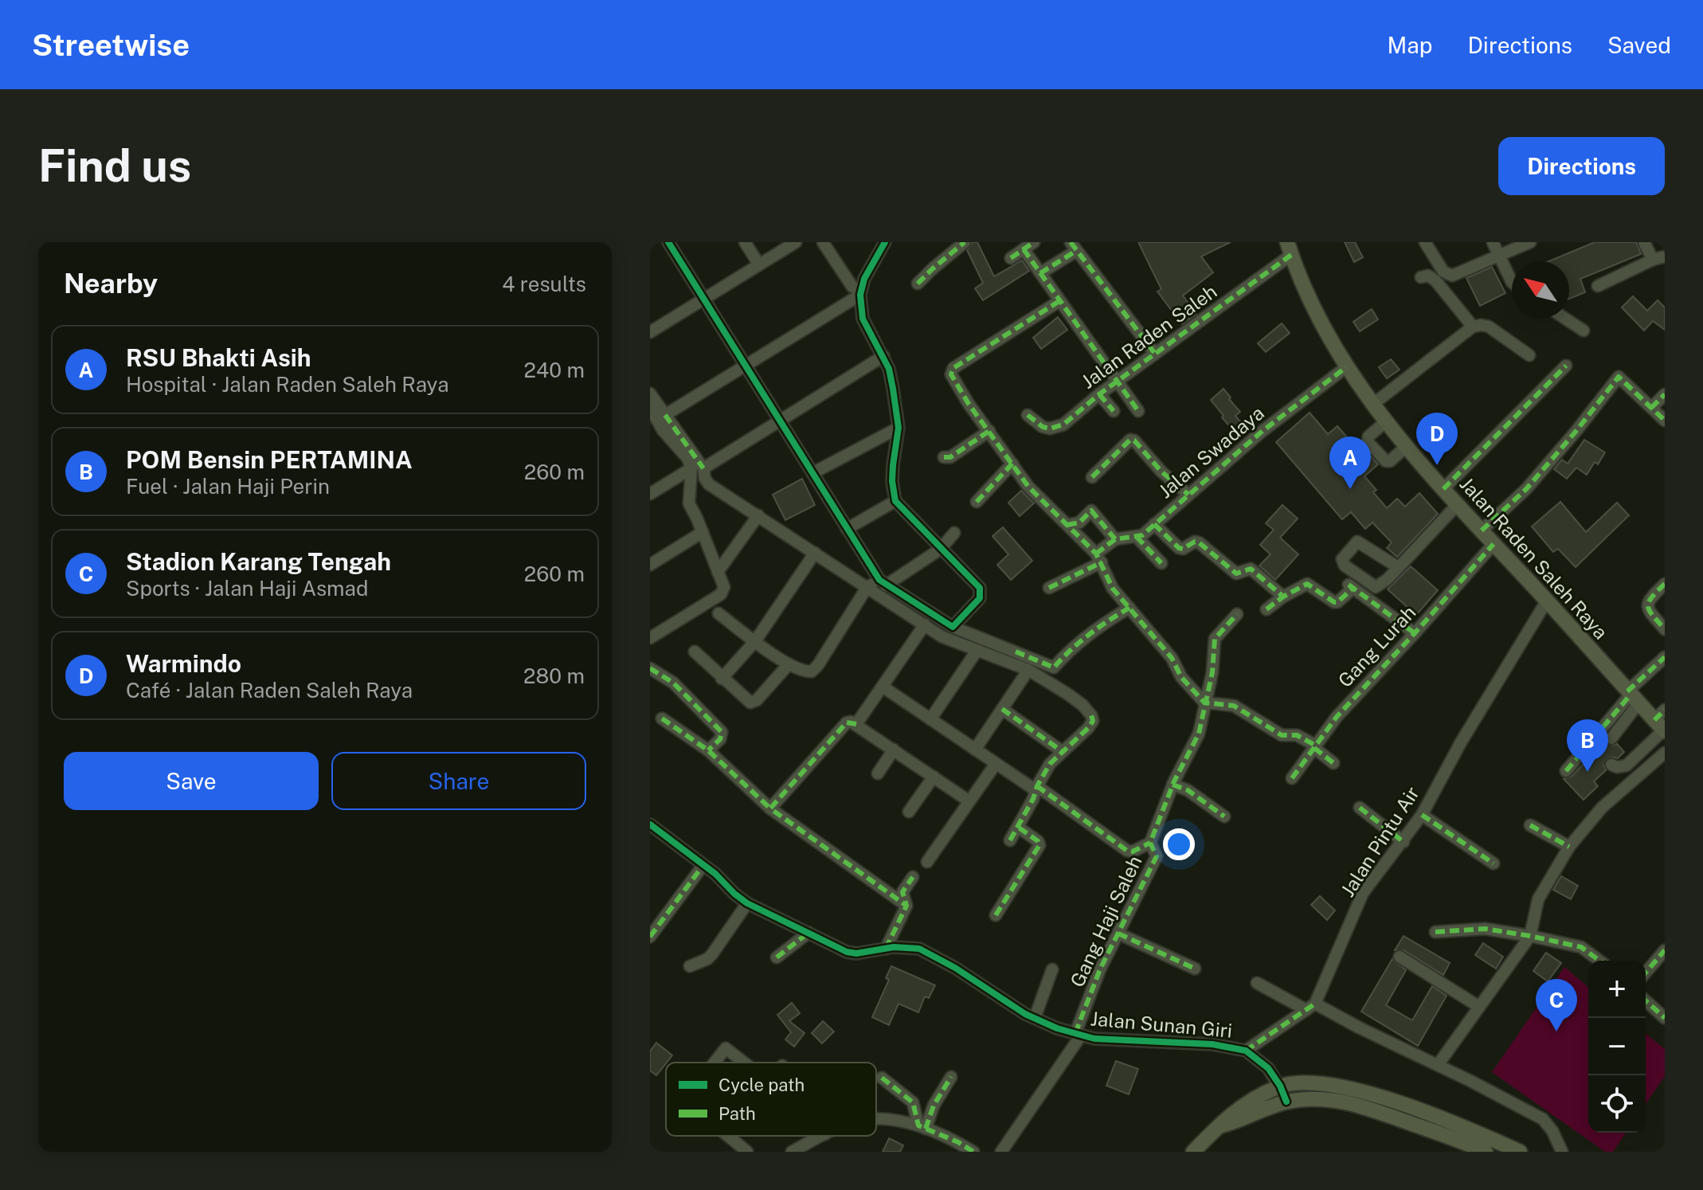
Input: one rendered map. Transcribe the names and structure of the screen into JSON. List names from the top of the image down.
{
  "streets": {
    "main road": ["Jalan Raden Saleh Raya"],
    "street": [
      "Jalan Raden Saleh",
      "Jalan Swadaya",
      "Gang Lurah",
      "Jalan Pintu Air",
      "Gang Haji Saleh",
      "Jalan Sunan Giri"
    ]
  },
  "crossings": [
    ["Jalan Raden Saleh", "Jalan Raden Saleh Raya"],
    ["Jalan Swadaya", "Jalan Raden Saleh Raya"],
    ["Jalan Raden Saleh Raya", "Gang Lurah"],
    ["Jalan Raden Saleh Raya", "Jalan Pintu Air"],
    ["Gang Haji Saleh", "Jalan Sunan Giri"]
  ],
  "legend": ["Cycle path", "Path"],
  "north": "top left",
  "page": {
    "header": "Streetwise",
    "nav": ["Map", "Directions", "Saved"],
    "buttons": [
      "Directions",
      ["Save", "Share"]
    ],
    "title": "Find us",
    "heading": ["Nearby", "4 results"],
    "list": [
      {
        "mark": "A",
        "name": "RSU Bhakti Asih",
        "note": "Hospital · Jalan Raden Saleh Raya",
        "value": "240 m"
      },
      {
        "mark": "B",
        "name": "POM Bensin PERTAMINA",
        "note": "Fuel · Jalan Haji Perin",
        "value": "260 m"
      },
      {
        "mark": "C",
        "name": "Stadion Karang Tengah",
        "note": "Sports · Jalan Haji Asmad",
        "value": "260 m"
      },
      {
        "mark": "D",
        "name": "Warmindo",
        "note": "Café · Jalan Raden Saleh Raya",
        "value": "280 m"
      }
    ],
    "pins": [
      "D",
      "A",
      "B",
      "C"
    ],
    "map_buttons": ["+", "−"]
  }
}
